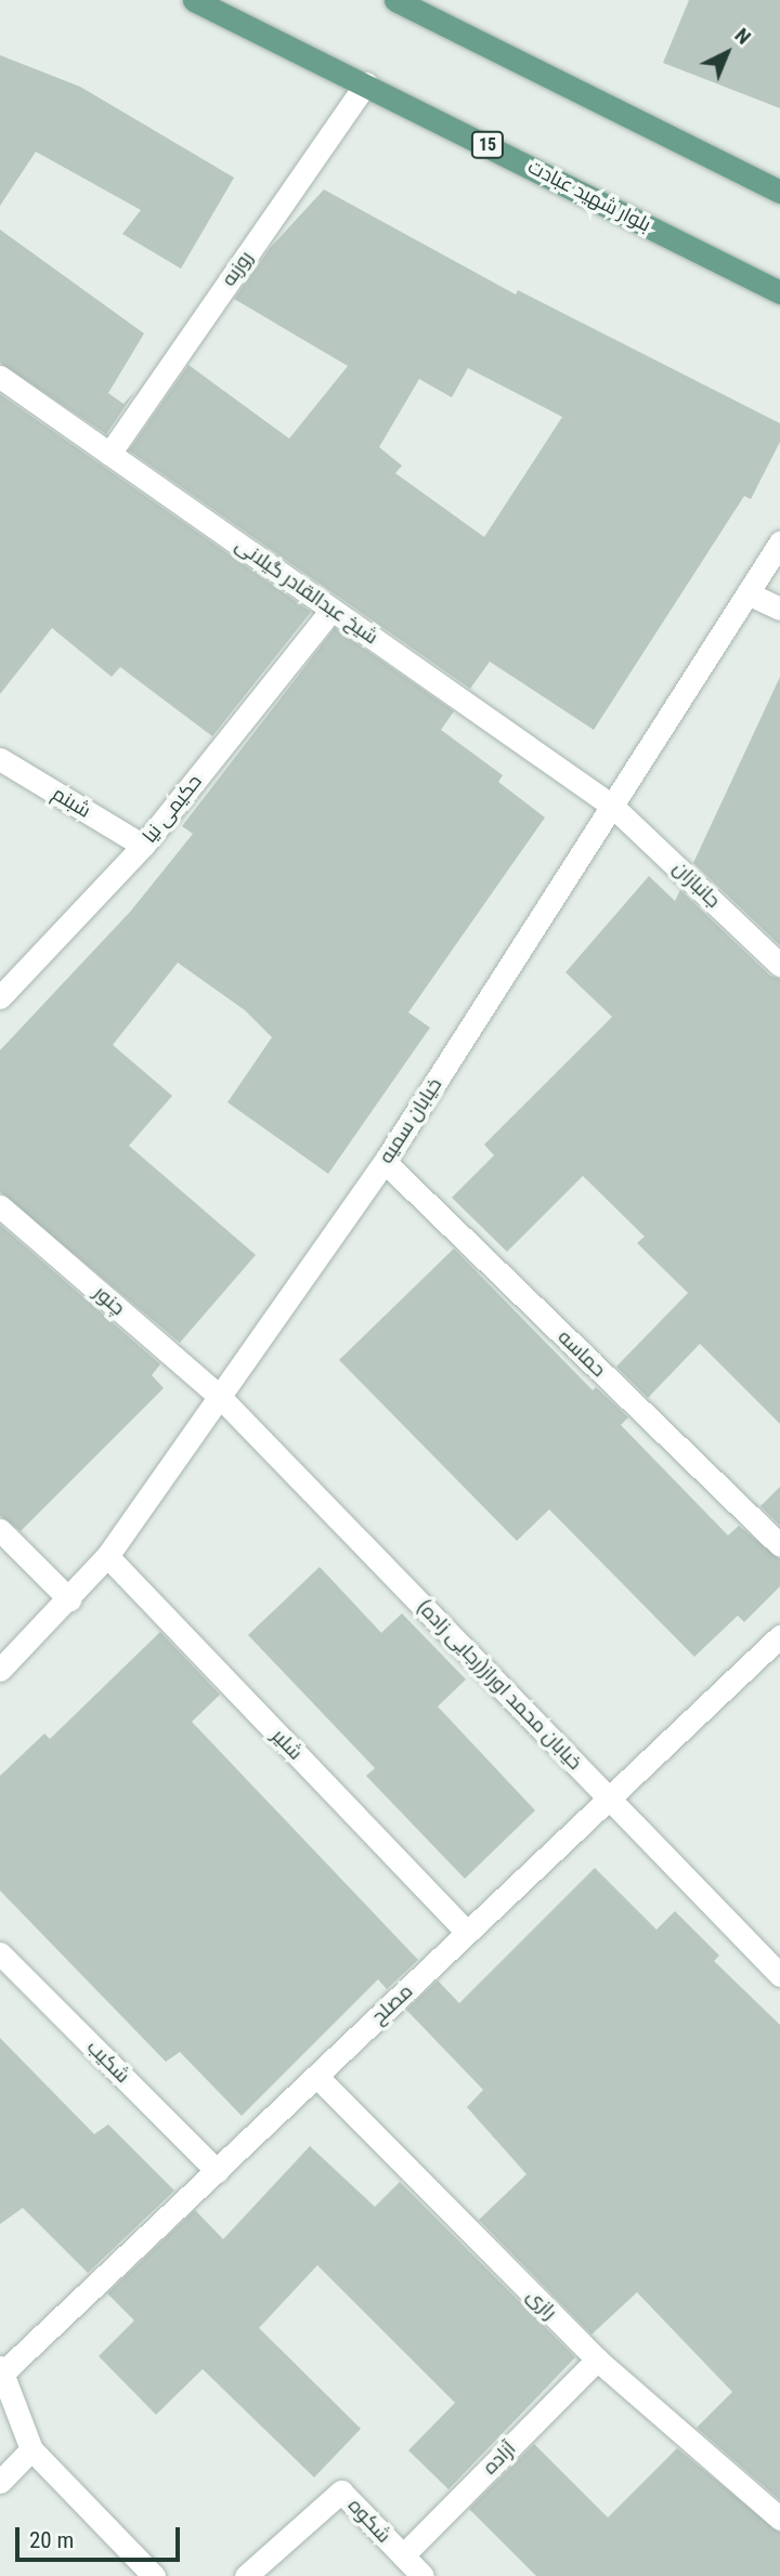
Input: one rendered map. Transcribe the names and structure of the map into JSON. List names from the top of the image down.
{
  "streets": {
    "main road": ["15", "بلوار شهید عبادت"],
    "street": [
      "روزبه",
      "شیخ عبدالقادر گیلانی",
      "شبنم",
      "حکیمی نیا",
      "جانبازان",
      "خیابان سمیه",
      "چنور",
      "حماسه",
      "خیابان محمد اوراز(رجایی زاده)",
      "شلیر",
      "مصلح",
      "شکیب",
      "رازی",
      "آزاده",
      "شکوه"
    ]
  },
  "crossings": [
    ["بلوار شهید عبادت", "روزبه"],
    ["روزبه", "شیخ عبدالقادر گیلانی"],
    ["شیخ عبدالقادر گیلانی", "حکیمی نیا"],
    ["شیخ عبدالقادر گیلانی", "جانبازان"],
    ["شیخ عبدالقادر گیلانی", "خیابان سمیه"],
    ["شبنم", "حکیمی نیا"],
    ["جانبازان", "خیابان سمیه"],
    ["خیابان سمیه", "چنور"],
    ["خیابان سمیه", "حماسه"],
    ["خیابان سمیه", "خیابان محمد اوراز(رجایی زاده)"],
    ["خیابان سمیه", "شلیر"],
    ["چنور", "خیابان محمد اوراز(رجایی زاده)"],
    ["خیابان محمد اوراز(رجایی زاده)", "مصلح"],
    ["شلیر", "مصلح"],
    ["مصلح", "شکیب"],
    ["مصلح", "رازی"],
    ["رازی", "آزاده"],
    ["آزاده", "شکوه"]
  ],
  "scale_bar": "20 m",
  "north": "top right"
}
